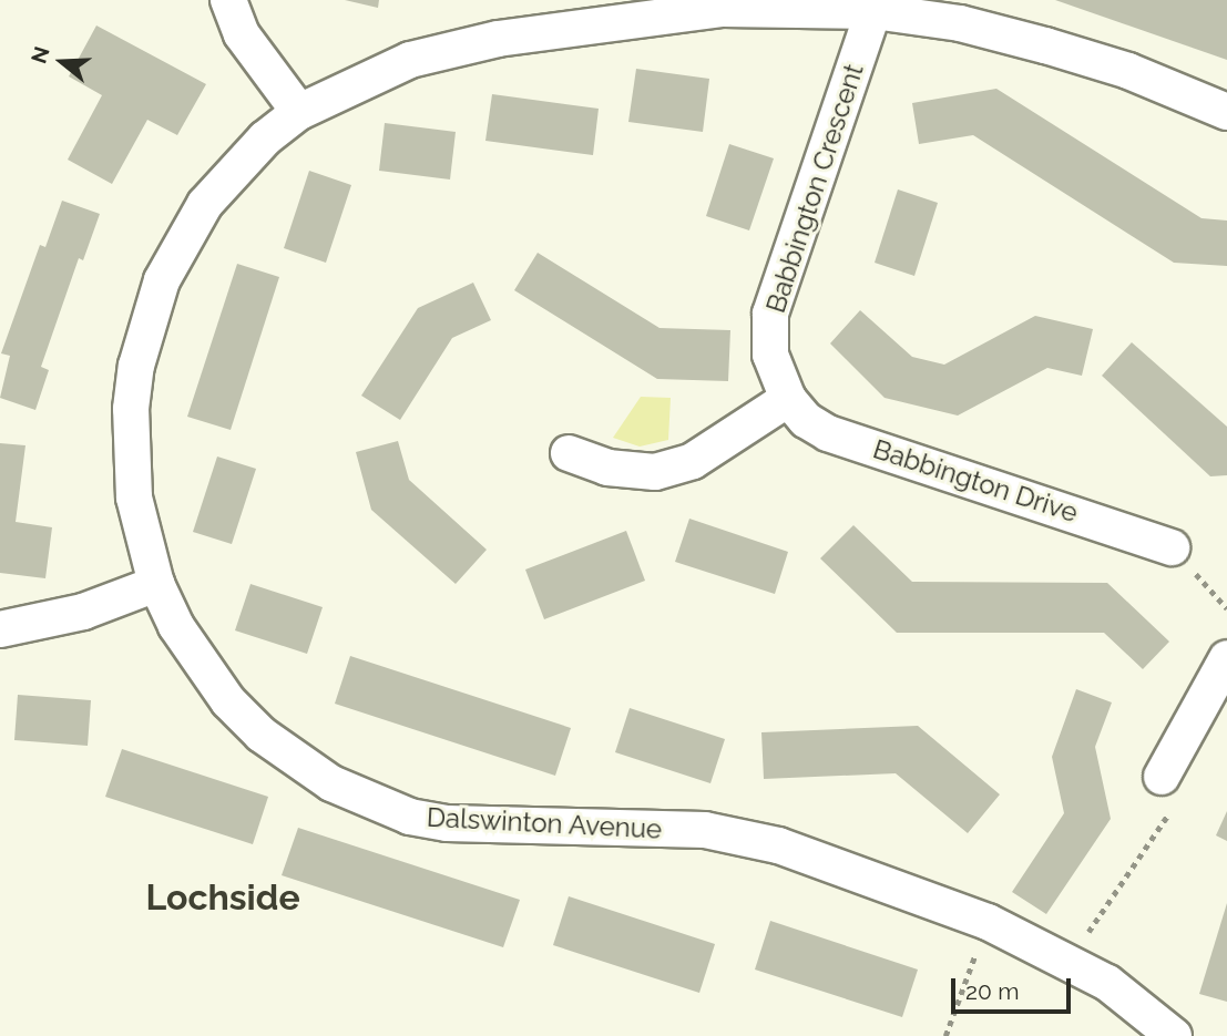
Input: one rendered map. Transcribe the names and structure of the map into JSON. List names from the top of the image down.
{
  "streets": {
    "street": ["Babbington Crescent", "Babbington Drive", "Dalswinton Avenue"]
  },
  "crossings": [
    ["Babbington Crescent", "Babbington Drive"],
    ["Babbington Crescent", "Dalswinton Avenue"]
  ],
  "districts": ["Lochside"],
  "scale_bar": "20 m",
  "north": "left"
}
